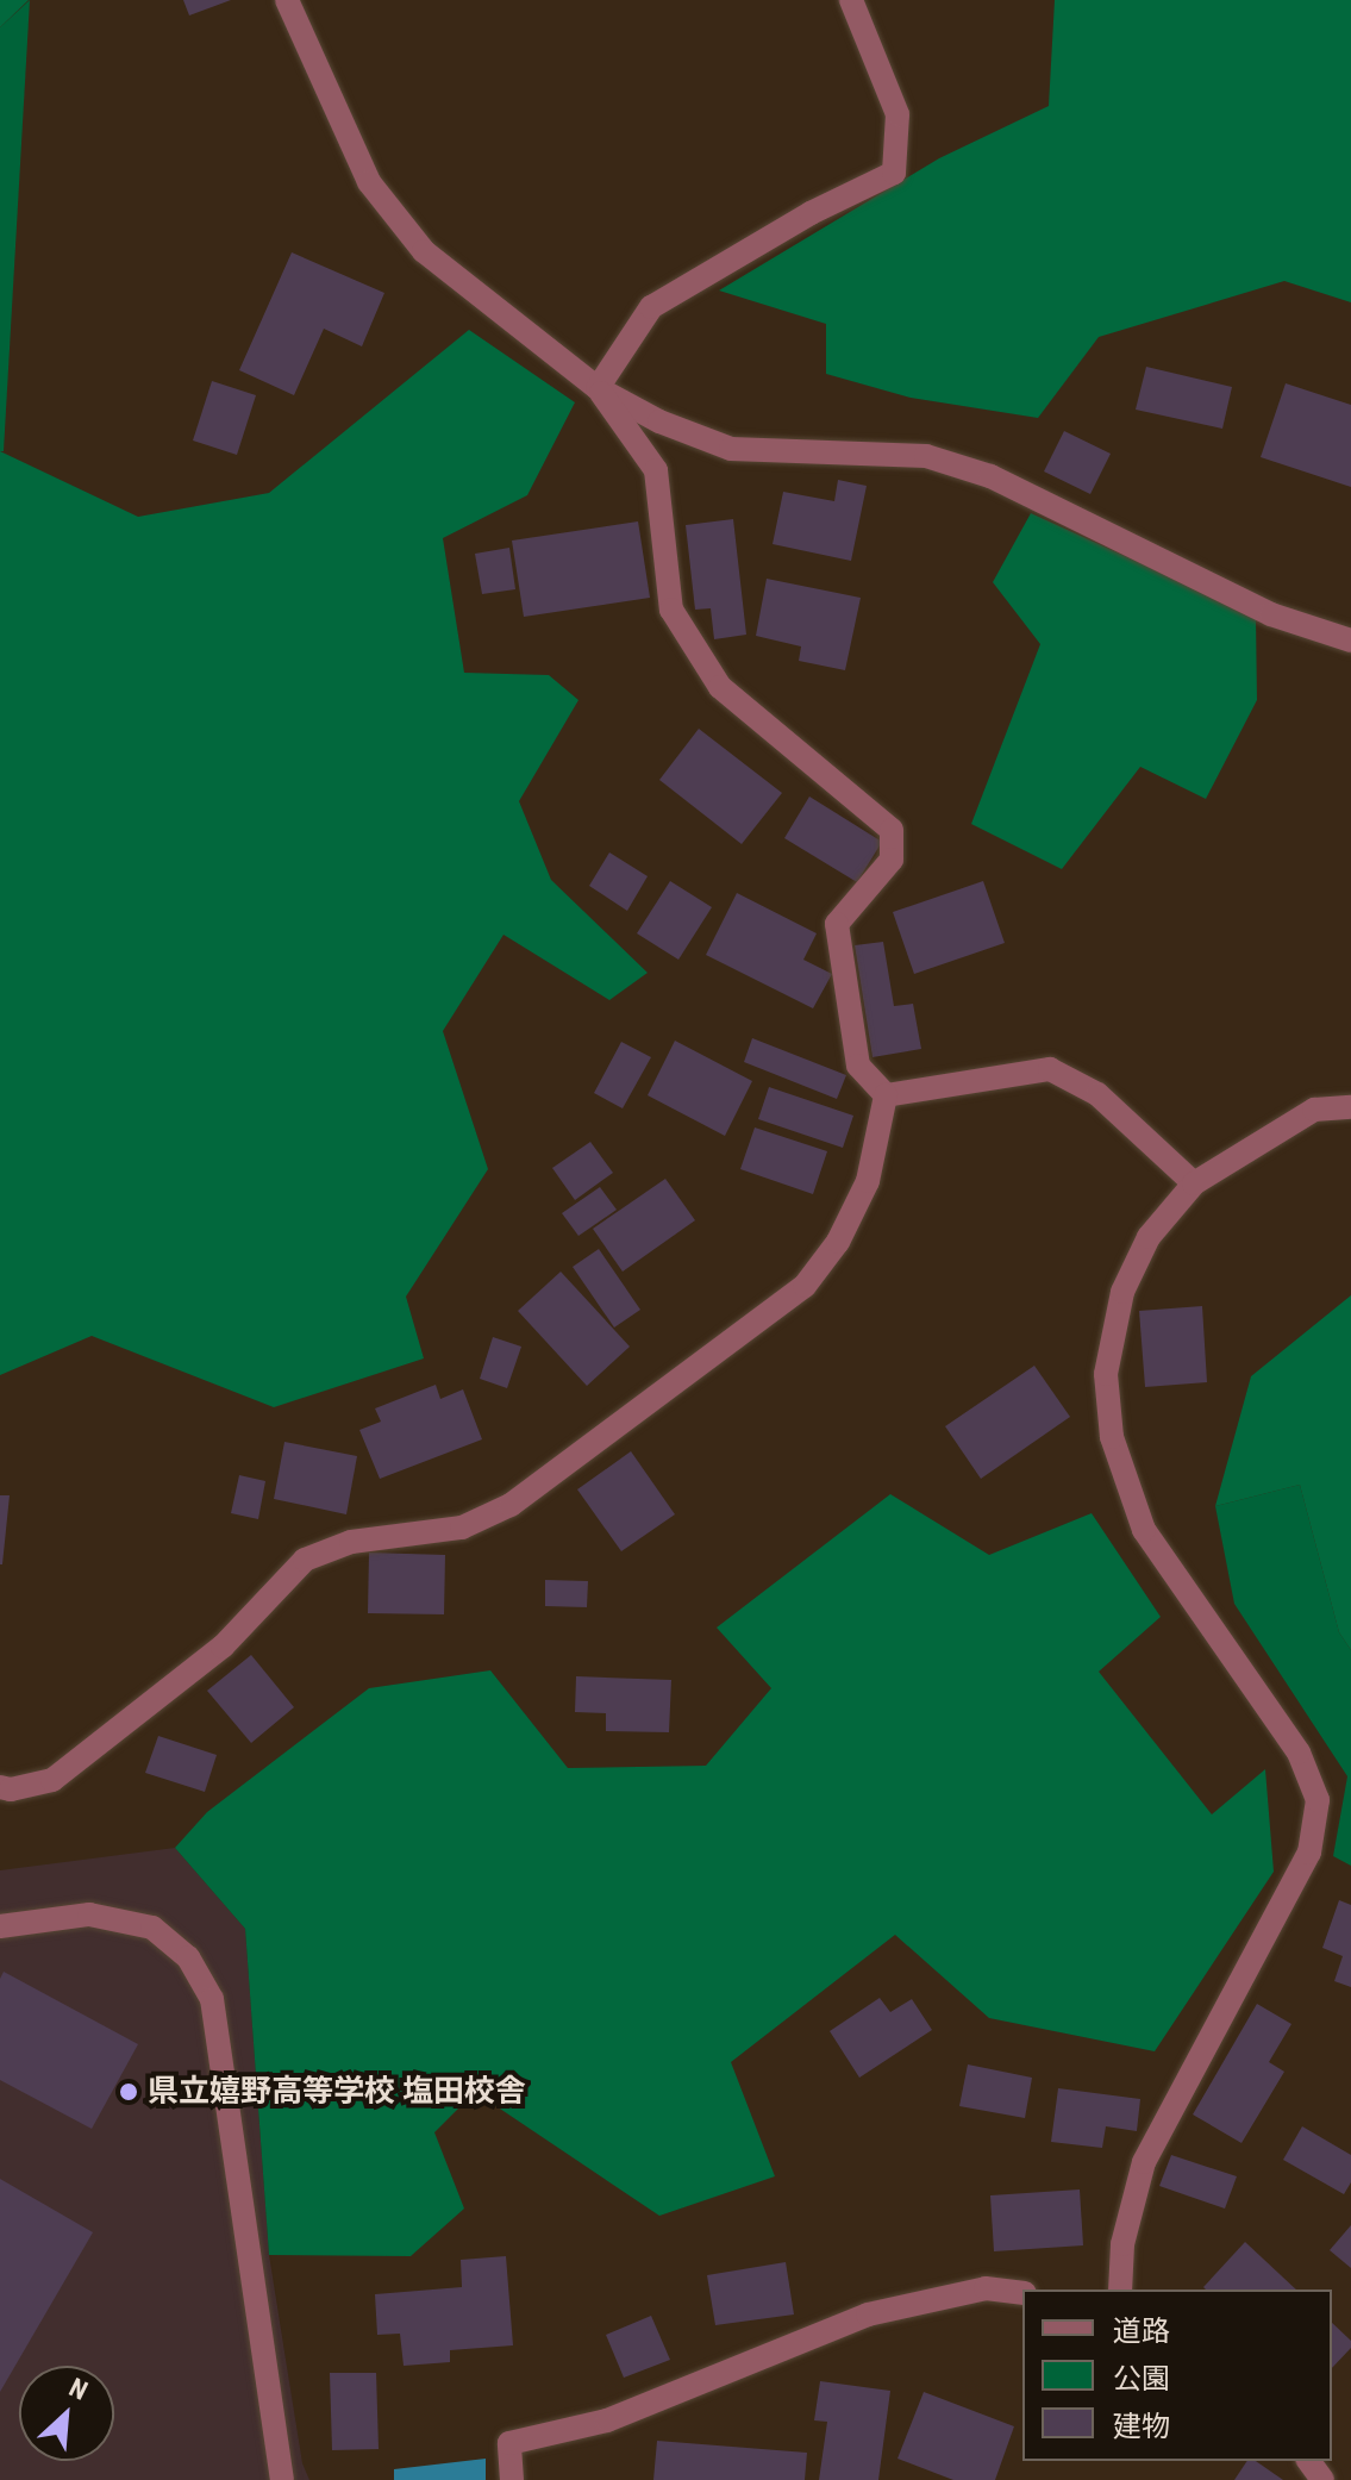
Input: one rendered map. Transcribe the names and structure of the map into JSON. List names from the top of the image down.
{
  "places": ["県立嬉野高等学校 塩田校舎"],
  "legend": ["道路", "公園", "建物"],
  "north": "top right"
}
